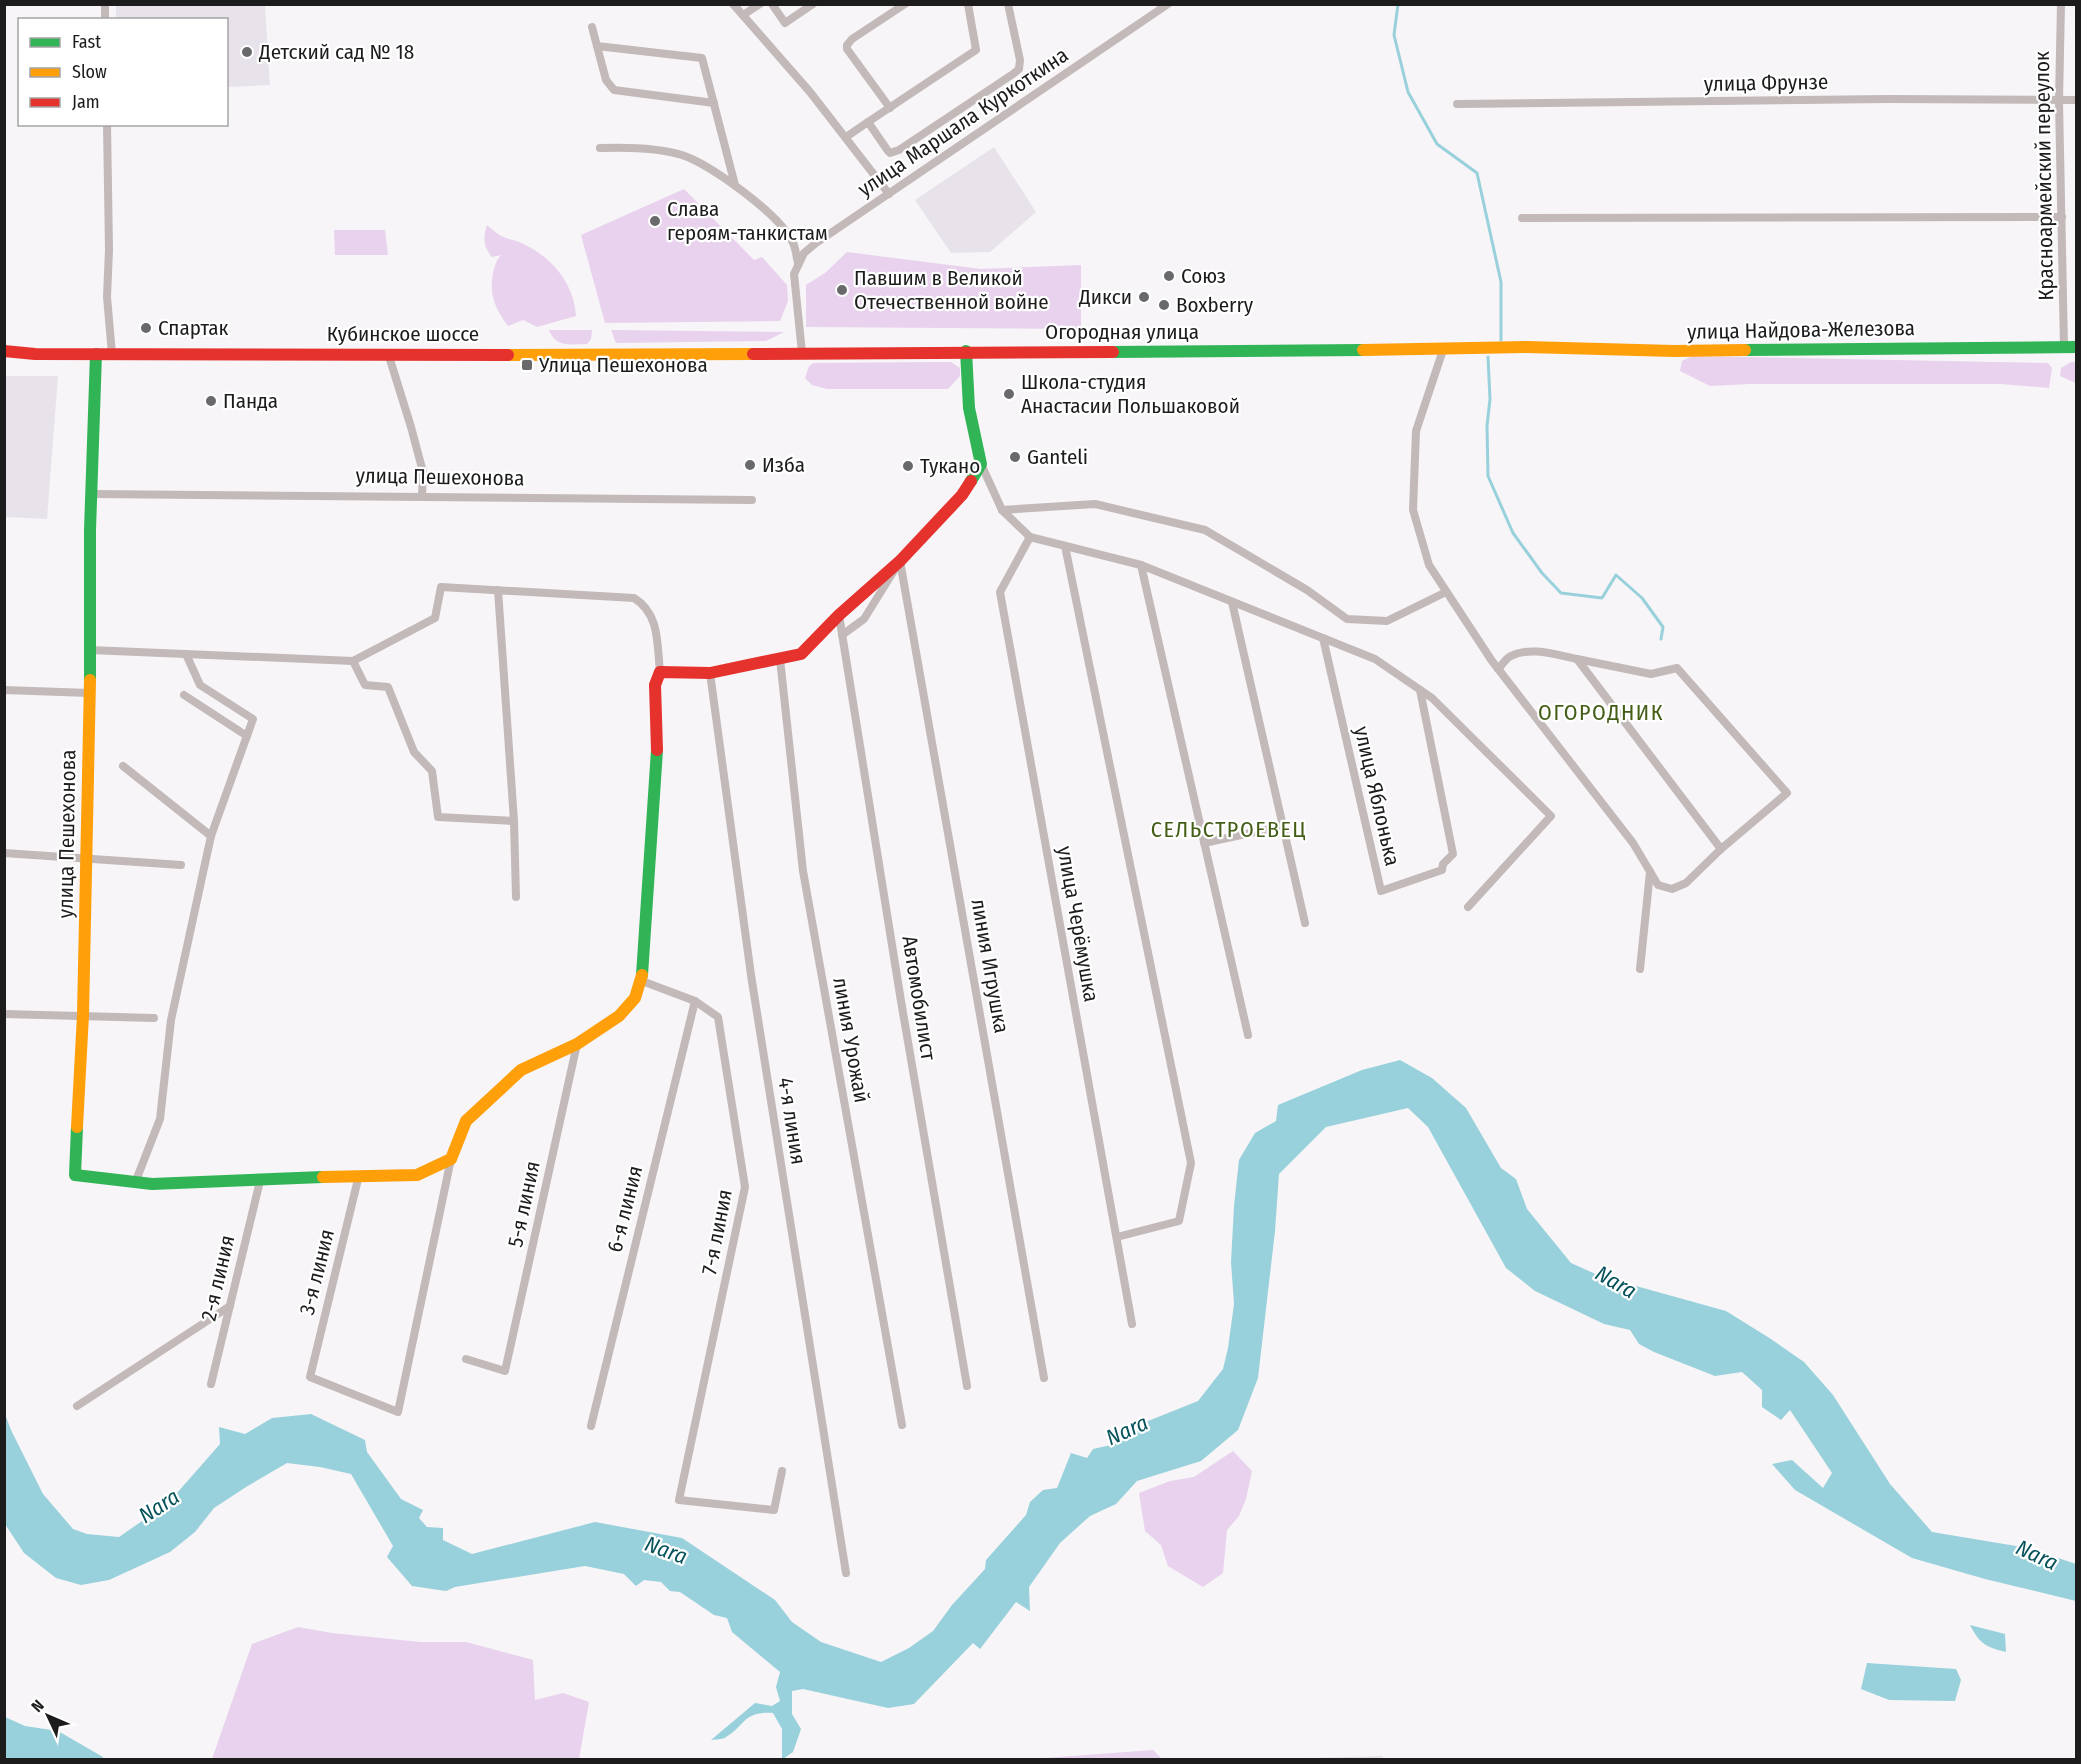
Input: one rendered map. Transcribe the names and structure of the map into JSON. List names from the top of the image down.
{
  "streets": {
    "street": [
      "улица Фрунзе",
      "улица Маршала Куркоткина",
      "Красноармейский переулок",
      "улица Найдова-Железова",
      "Огородная улица",
      "Кубинское шоссе",
      "улица Пешехонова",
      "улица Яблонька",
      "улица Черёмушка",
      "линия Игрушка",
      "Автомобилист",
      "линия Урожай",
      "4-я линия",
      "5-я линия",
      "6-я линия",
      "7-я линия",
      "3-я линия",
      "2-я линия"
    ]
  },
  "crossings": [
    ["улица Фрунзе", "Красноармейский переулок"],
    ["Красноармейский переулок", "улица Найдова-Железова"],
    ["улица Найдова-Железова", "Огородная улица"],
    ["Огородная улица", "Кубинское шоссе"],
    ["Кубинское шоссе", "улица Пешехонова"],
    ["6-я линия", "7-я линия"]
  ],
  "districts": ["ОГОРОДНИК", "СЕЛЬСТРОЕВЕЦ"],
  "water": ["Nara"],
  "places": {
    "other": [
      "Детский сад № 18",
      "Слава героям-танкистам",
      "Союз",
      "Павшим в Великой Отечественной войне",
      "Дикси",
      "Boxberry",
      "Спартак",
      "Школа-студия Анастасии Польшаковой",
      "Панда",
      "Ganteli",
      "Изба",
      "Тукано"
    ],
    "transit": ["Улица Пешехонова"]
  },
  "legend": ["Fast", "Slow", "Jam"],
  "north": "top left"
}
